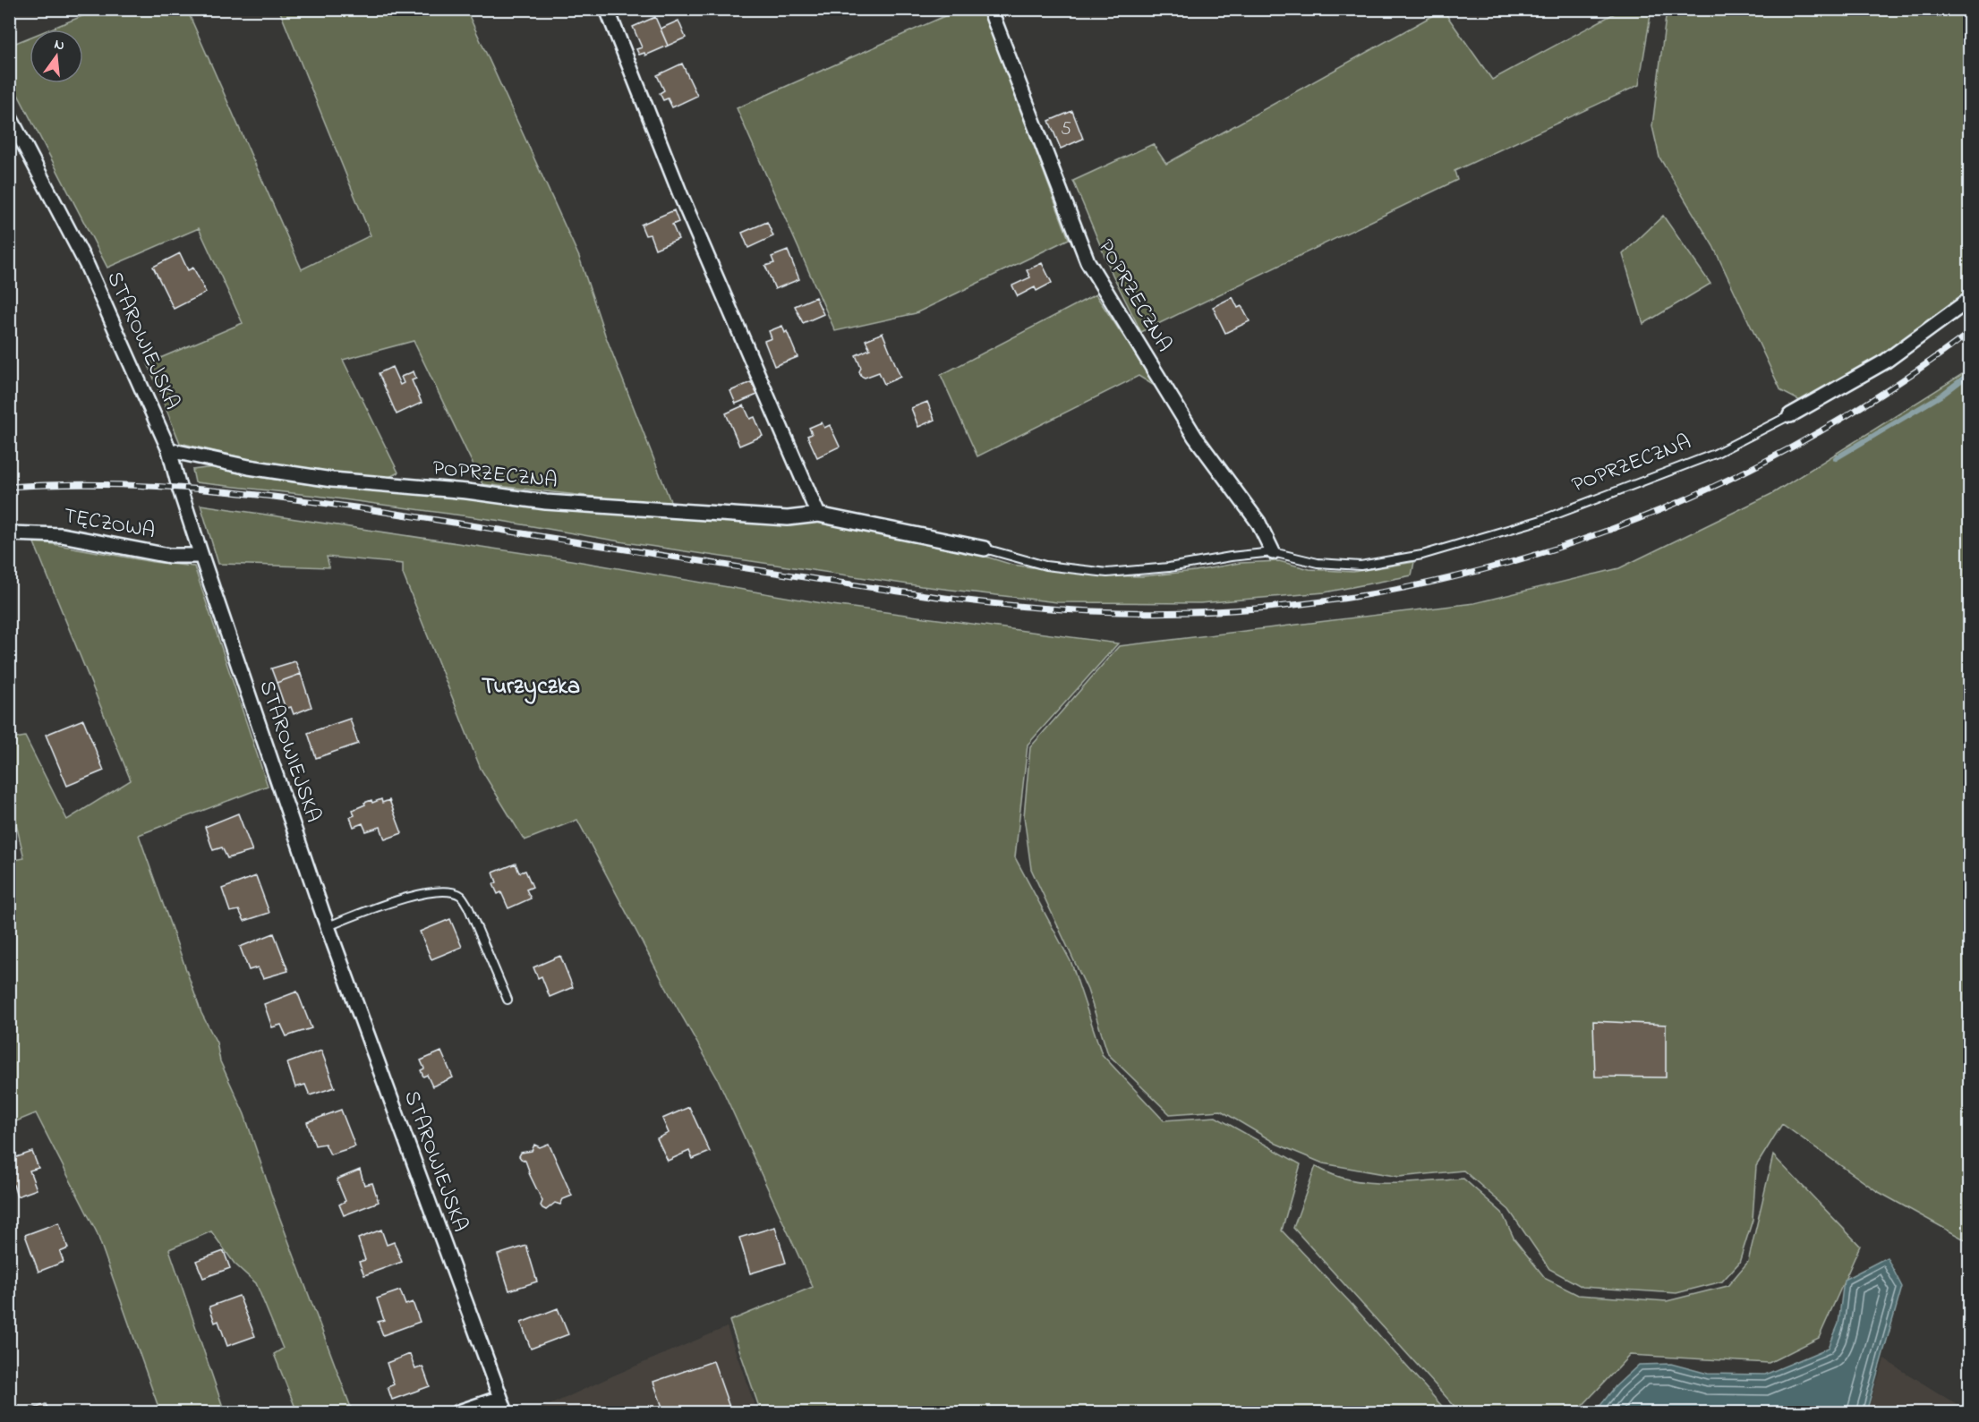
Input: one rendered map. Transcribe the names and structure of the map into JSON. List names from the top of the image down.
{
  "streets": {
    "street": ["POPRZECZNA", "STAROWIEJSKA", "TĘCZOWA"]
  },
  "crossings": [
    ["POPRZECZNA", "STAROWIEJSKA"],
    ["STAROWIEJSKA", "TĘCZOWA"]
  ],
  "districts": ["Turzyczka"],
  "house_numbers": ["5"],
  "north": "top"
}
